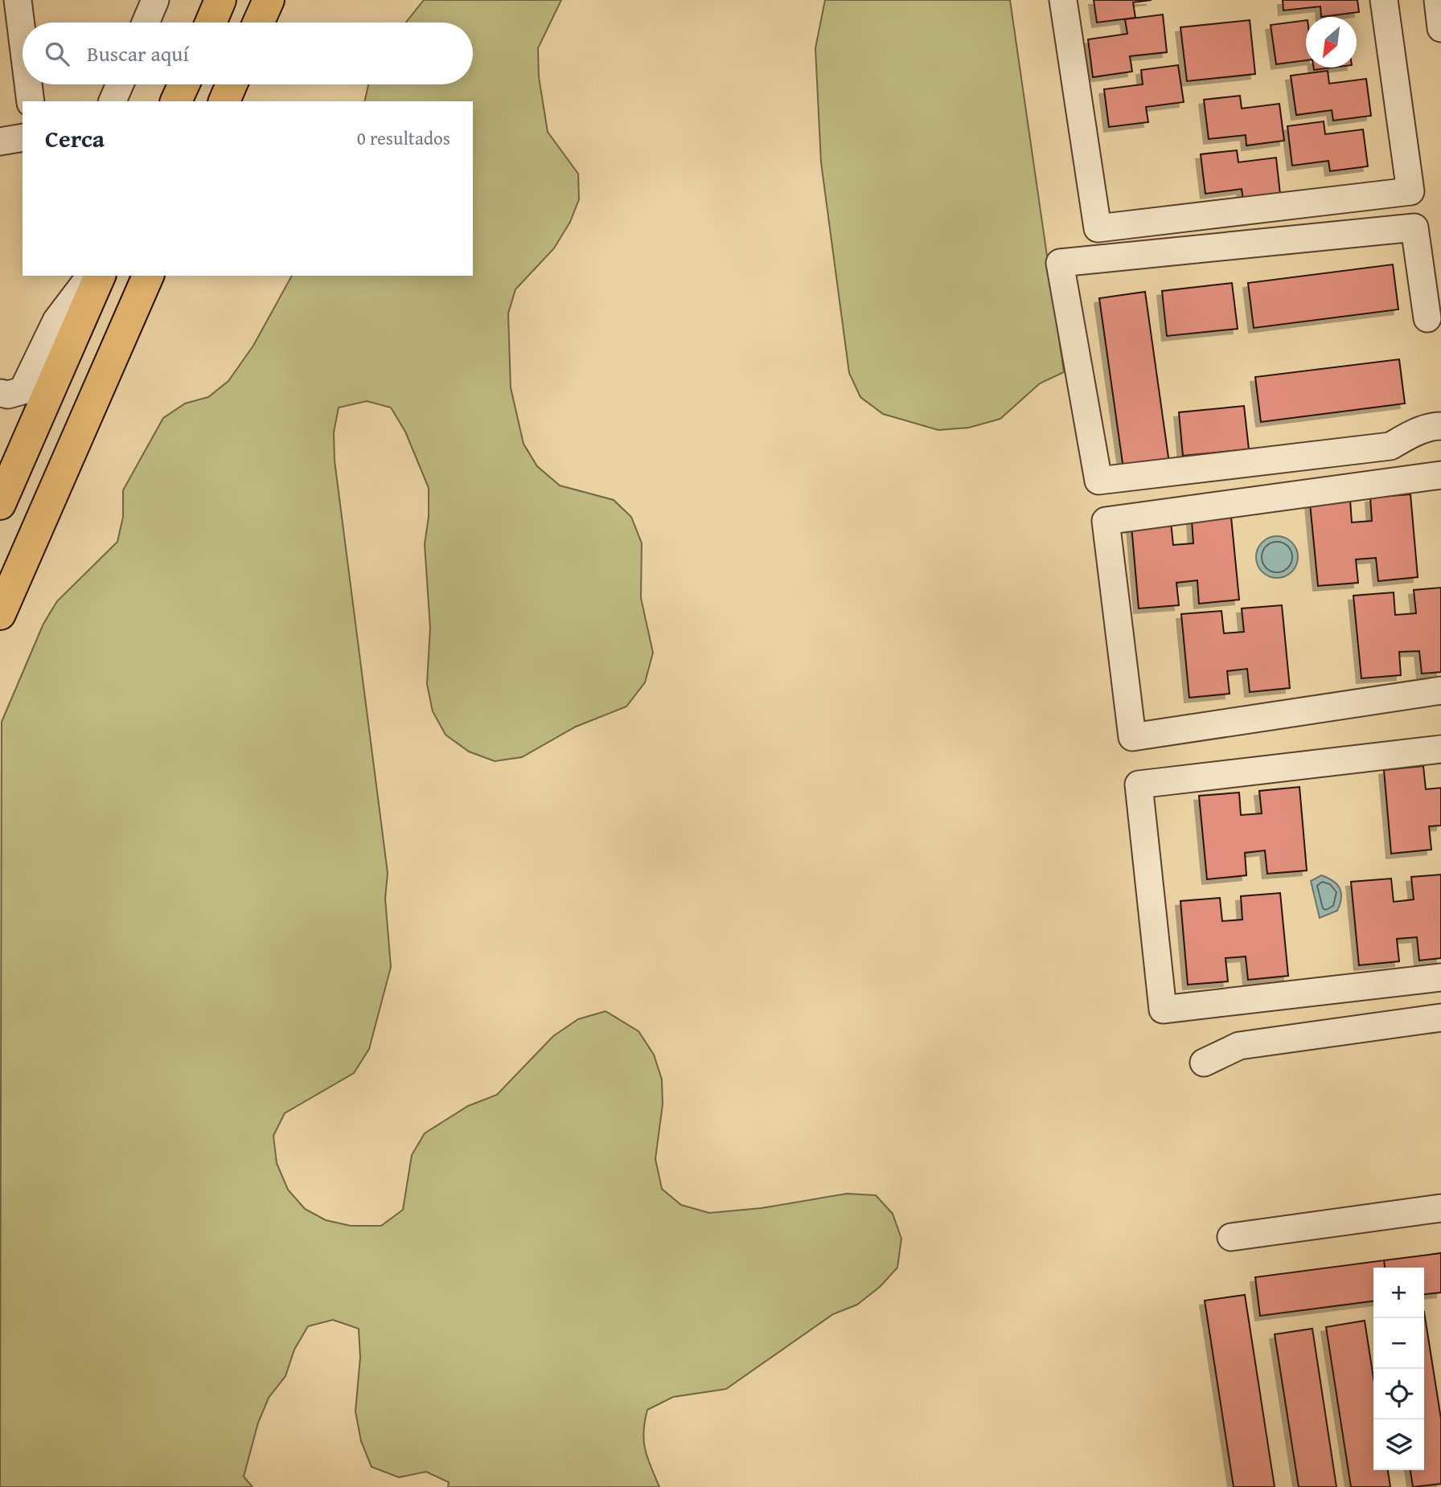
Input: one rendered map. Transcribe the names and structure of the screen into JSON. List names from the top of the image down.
{
  "north": "bottom left",
  "page": {
    "search": "Buscar aquí",
    "heading": ["Cerca", "0 resultados"],
    "map_buttons": ["+", "−"]
  }
}
